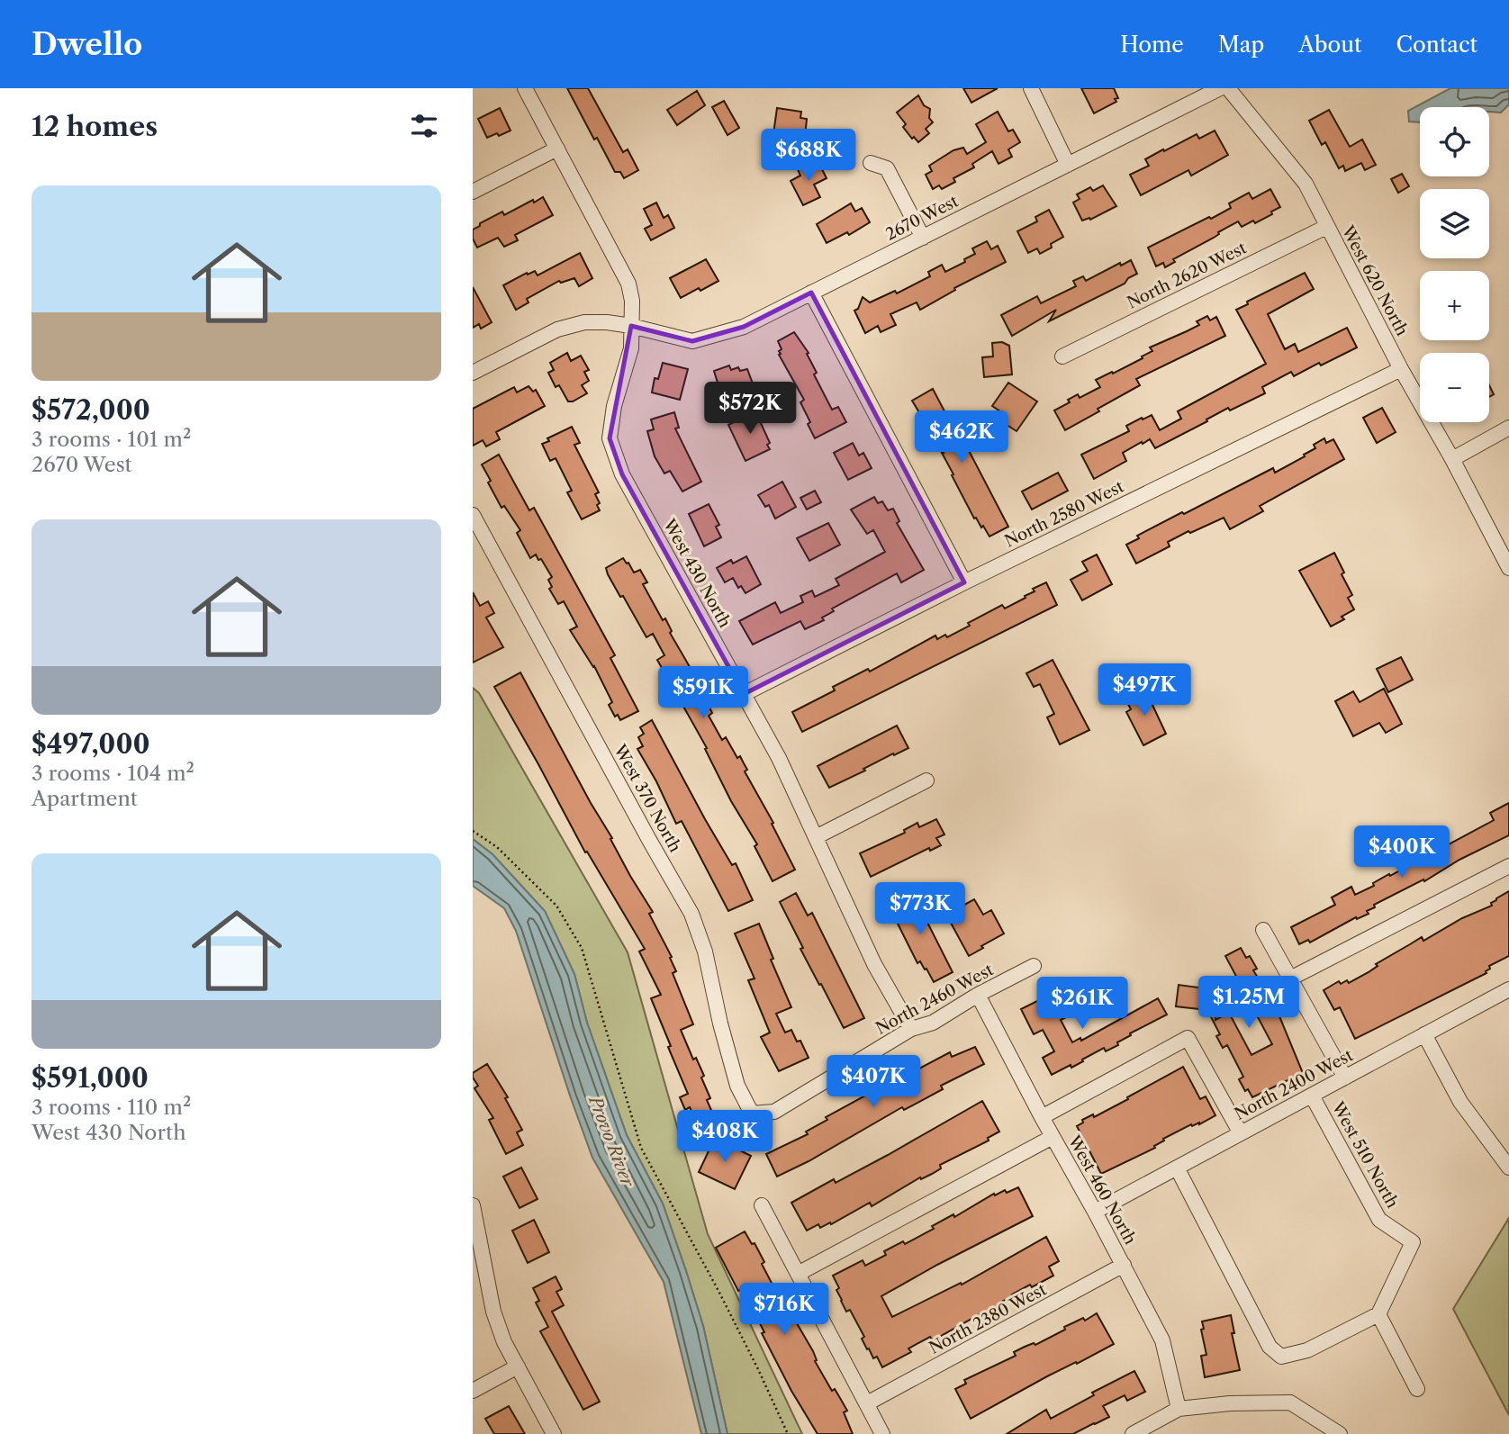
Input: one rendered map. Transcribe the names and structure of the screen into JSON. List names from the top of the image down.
{
  "streets": {
    "street": [
      "2670 West",
      "North 2620 West",
      "West 620 North",
      "North 2580 West",
      "West 430 North",
      "West 370 North",
      "North 2460 West",
      "North 2400 West",
      "West 510 North",
      "West 460 North",
      "North 2380 West"
    ]
  },
  "crossings": [
    ["2670 West", "West 430 North"],
    ["North 2620 West", "West 620 North"],
    ["West 620 North", "North 2580 West"],
    ["North 2580 West", "West 430 North"],
    ["West 430 North", "North 2460 West"],
    ["West 370 North", "North 2460 West"],
    ["North 2460 West", "West 460 North"],
    ["North 2400 West", "West 510 North"],
    ["North 2400 West", "West 460 North"],
    ["West 460 North", "North 2380 West"]
  ],
  "water": ["Provo River"],
  "page": {
    "header": "Dwello",
    "nav": [
      "Home",
      "Map",
      "About",
      "Contact"
    ],
    "heading": "12 homes",
    "map_buttons": ["+", "−"],
    "price": [
      "$688K",
      "$572K",
      "$462K",
      "$497K",
      "$591K",
      "$400K",
      "$773K",
      "$1.25M",
      "$261K",
      "$407K",
      "$408K",
      "$716K"
    ],
    "list": [
      {
        "name": "$572,000",
        "note": "3 rooms · 101 m² · 2670 West"
      },
      {
        "name": "$497,000",
        "note": "3 rooms · 104 m² · Apartment"
      },
      {
        "name": "$591,000",
        "note": "3 rooms · 110 m² · West 430 North"
      }
    ]
  }
}
